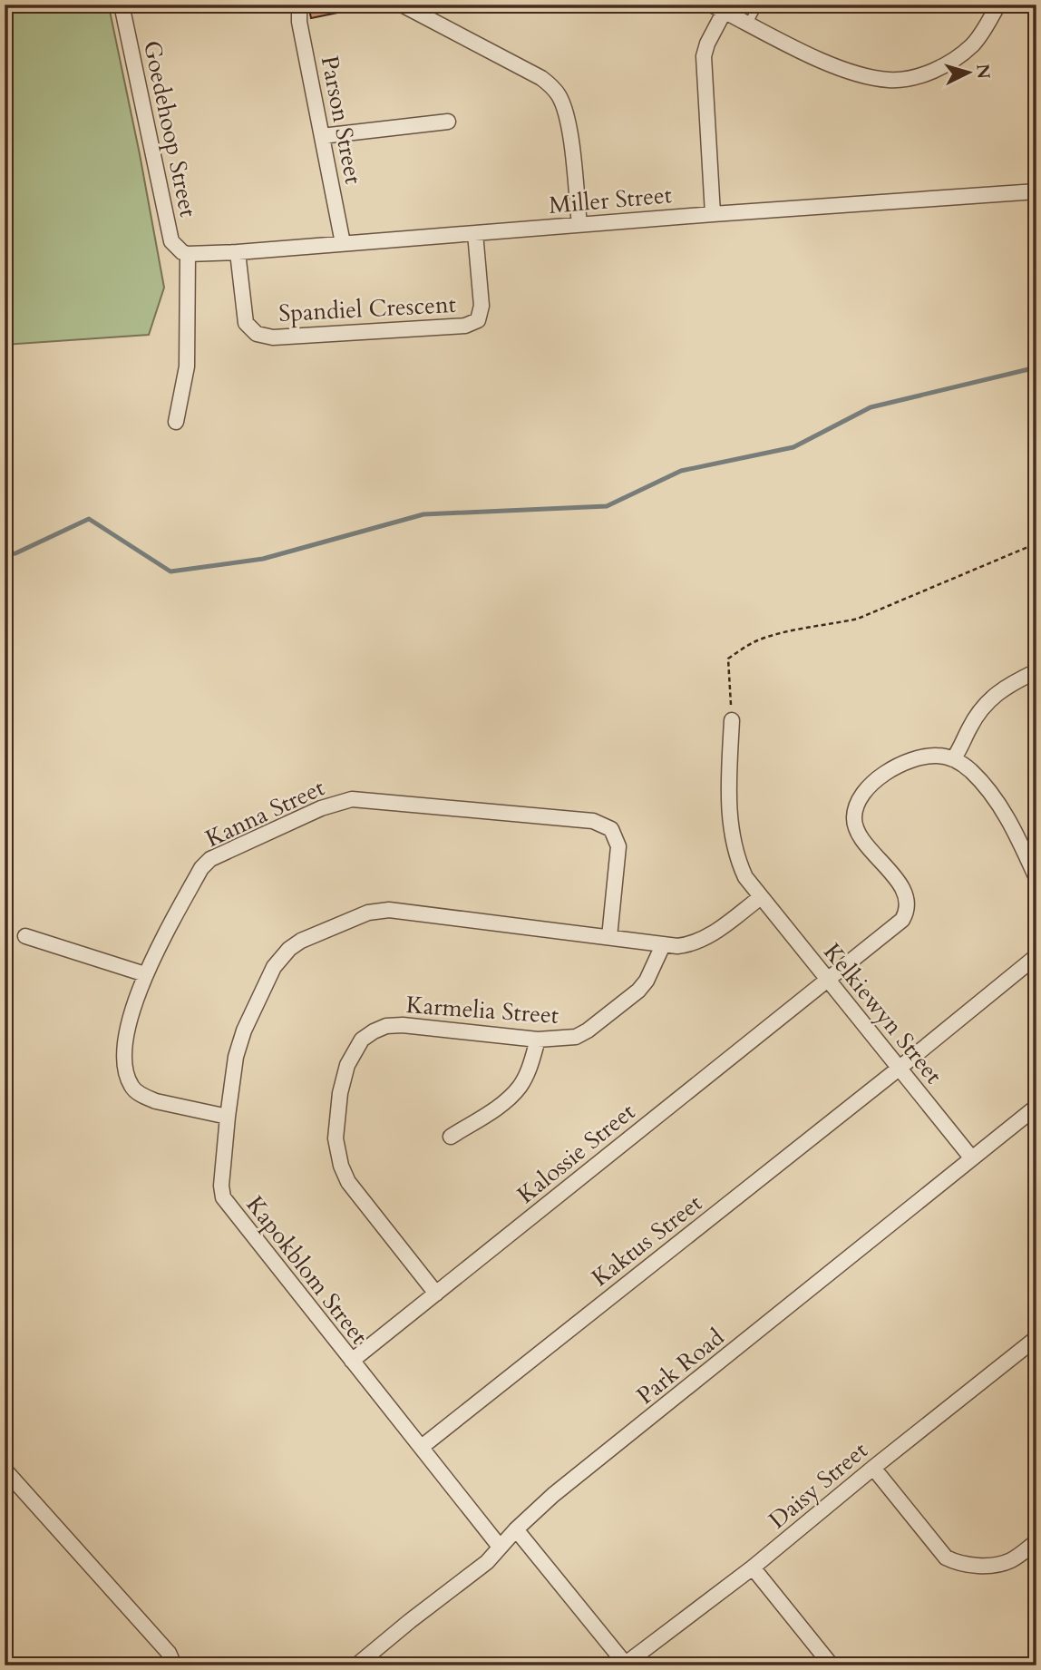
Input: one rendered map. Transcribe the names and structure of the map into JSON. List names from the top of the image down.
{
  "streets": {
    "street": [
      "Parson Street",
      "Goedehoop Street",
      "Miller Street",
      "Spandiel Crescent",
      "Kanna Street",
      "Karmelia Street",
      "Kelkiewyn Street",
      "Kalossie Street",
      "Kaktus Street",
      "Kapokblom Street",
      "Park Road",
      "Daisy Street"
    ]
  },
  "crossings": [
    ["Parson Street", "Miller Street"],
    ["Goedehoop Street", "Miller Street"],
    ["Miller Street", "Spandiel Crescent"],
    ["Kanna Street", "Kapokblom Street"],
    ["Karmelia Street", "Kalossie Street"],
    ["Karmelia Street", "Kapokblom Street"],
    ["Kelkiewyn Street", "Kalossie Street"],
    ["Kelkiewyn Street", "Kaktus Street"],
    ["Kelkiewyn Street", "Kapokblom Street"],
    ["Kelkiewyn Street", "Park Road"],
    ["Kalossie Street", "Kapokblom Street"],
    ["Kaktus Street", "Kapokblom Street"],
    ["Kapokblom Street", "Park Road"]
  ],
  "north": "right"
}
